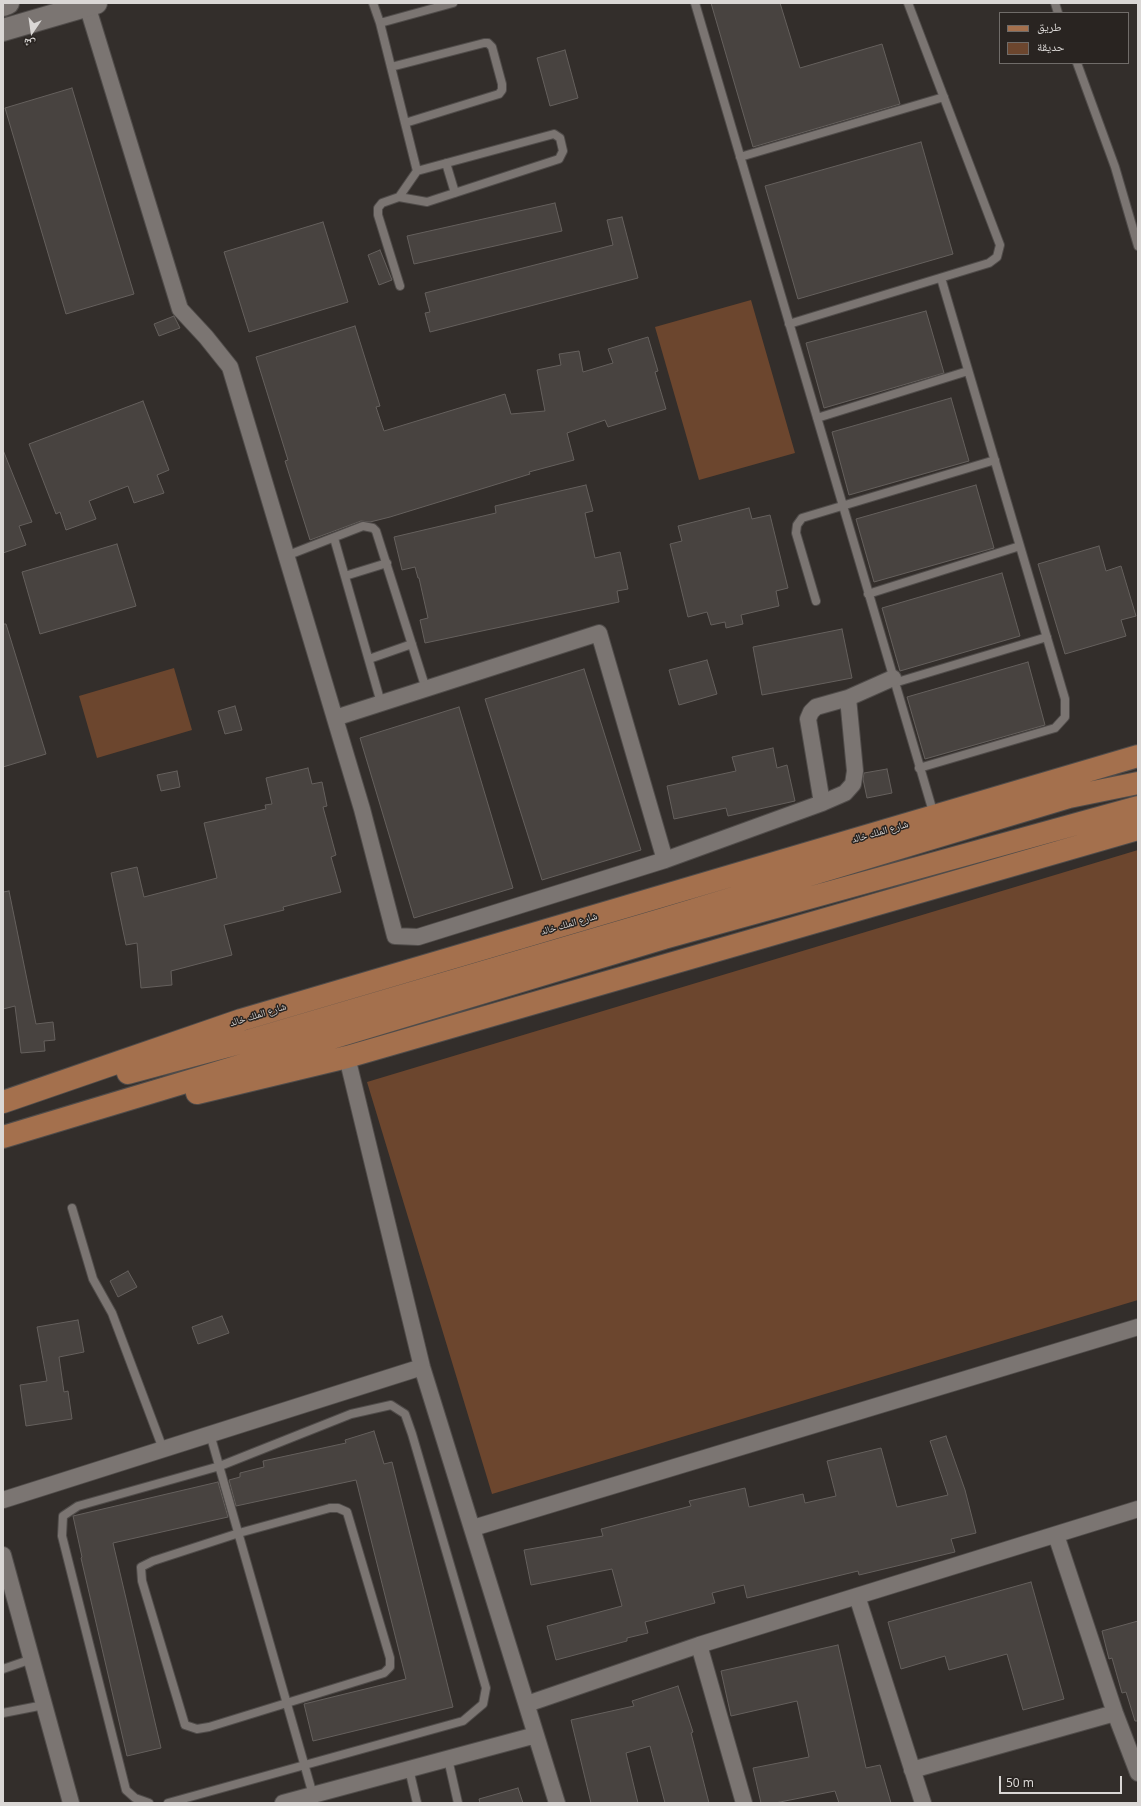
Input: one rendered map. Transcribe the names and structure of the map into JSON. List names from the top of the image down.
{
  "streets": {
    "main road": ["شارع الملك خالد"]
  },
  "legend": ["طريق", "حديقة"],
  "scale_bar": "50 m",
  "north": "bottom"
}
